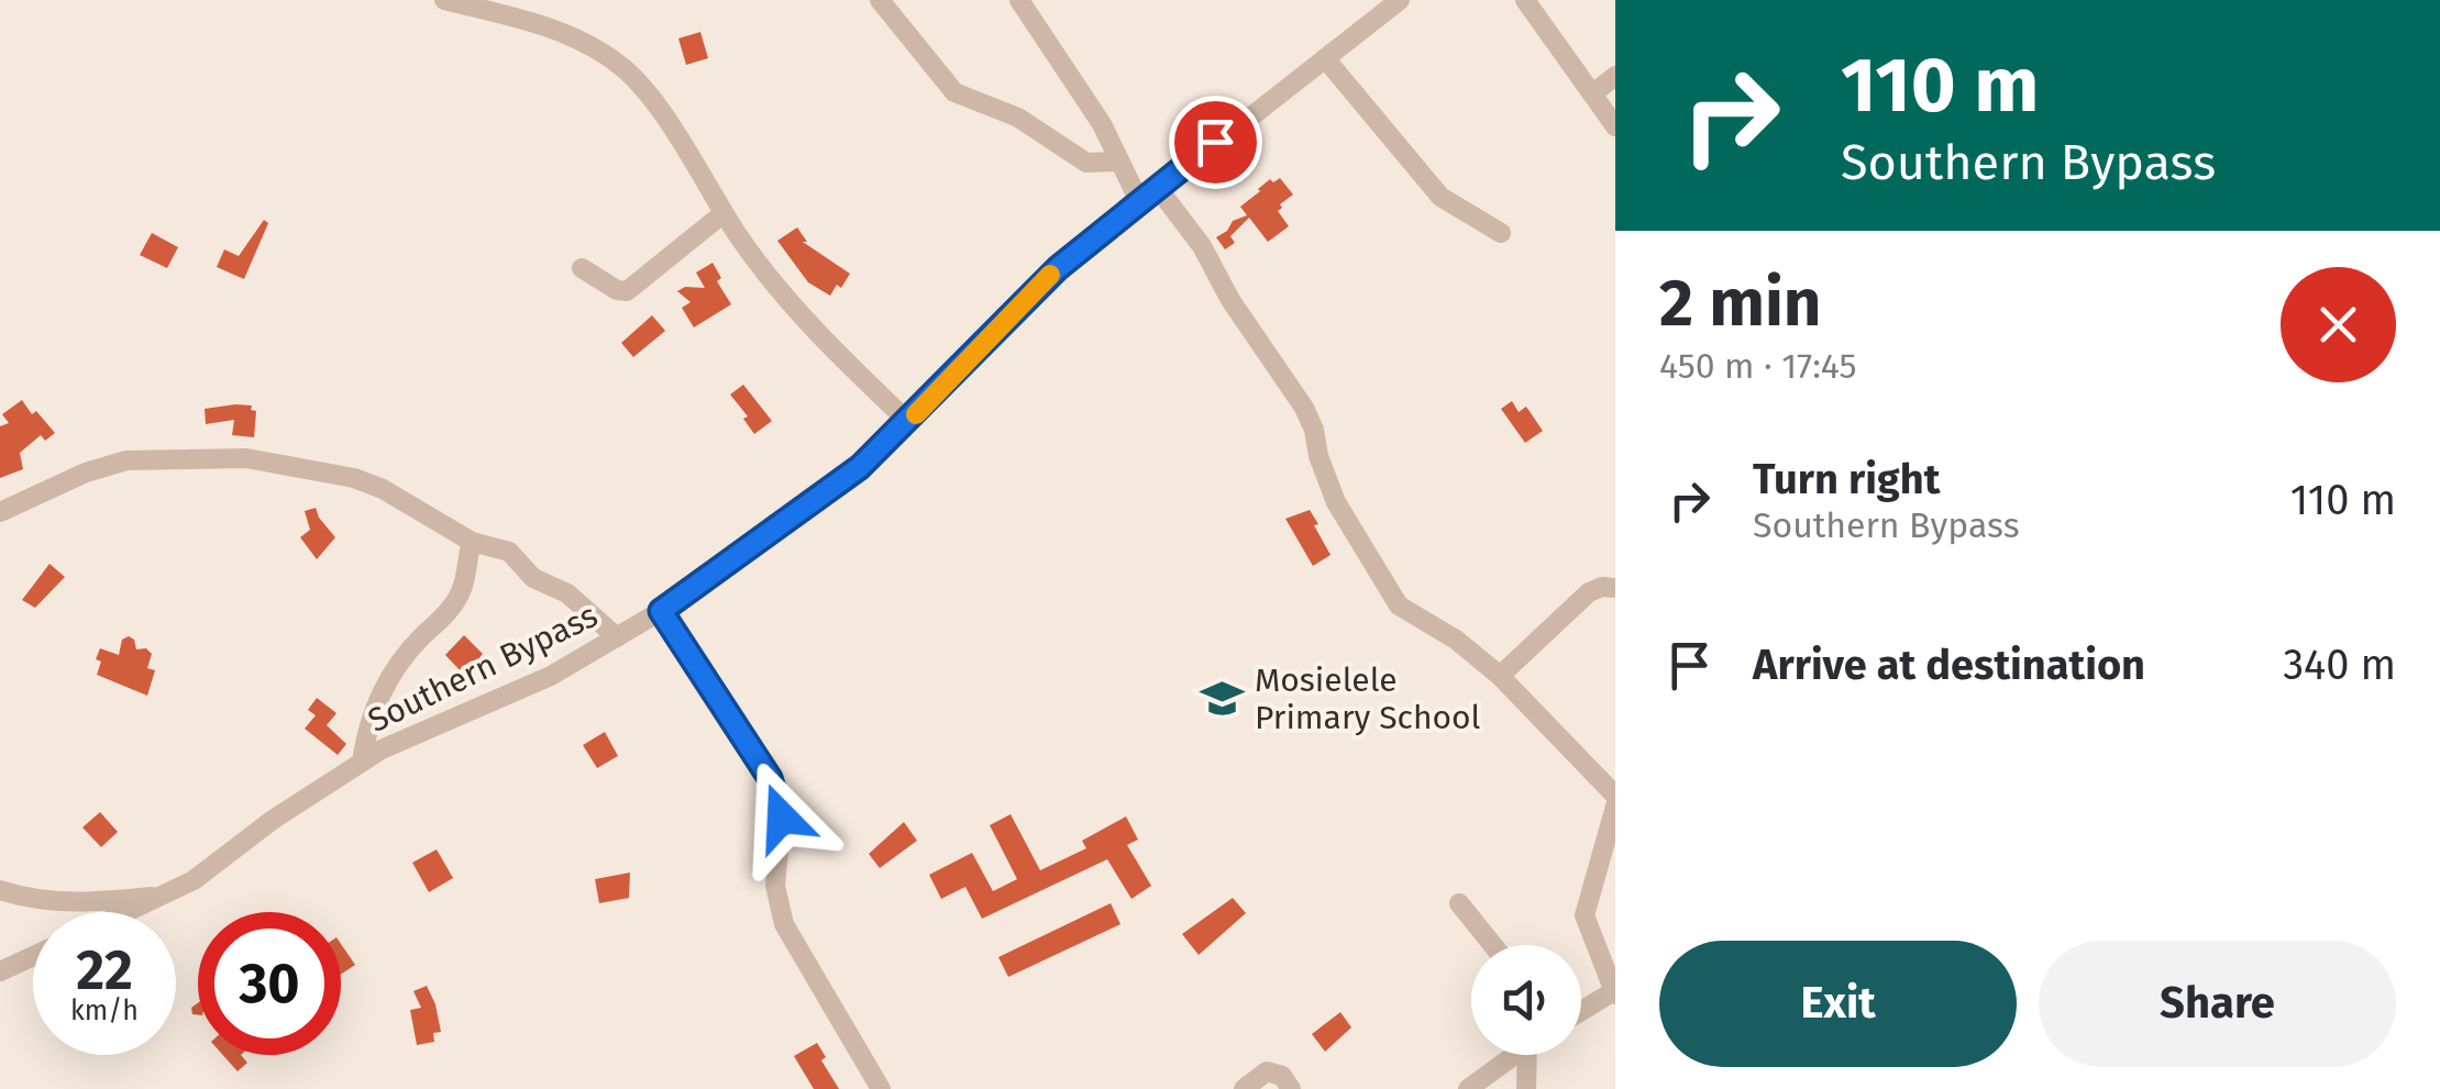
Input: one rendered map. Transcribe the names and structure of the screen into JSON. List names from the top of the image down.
{
  "streets": {
    "street": ["Southern Bypass"]
  },
  "places": {
    "school or university": ["Mosielele Primary School"]
  },
  "page": {
    "turn": ["110 m", "Southern Bypass"],
    "heading": ["2 min", "450 m · 17:45"],
    "list": [
      {
        "name": "Turn right",
        "note": "Southern Bypass",
        "value": "110 m"
      },
      {
        "name": "Arrive at destination",
        "value": "340 m"
      }
    ],
    "speed": "22 km/h",
    "limit": "30",
    "buttons": ["Exit", "Share"]
  }
}
